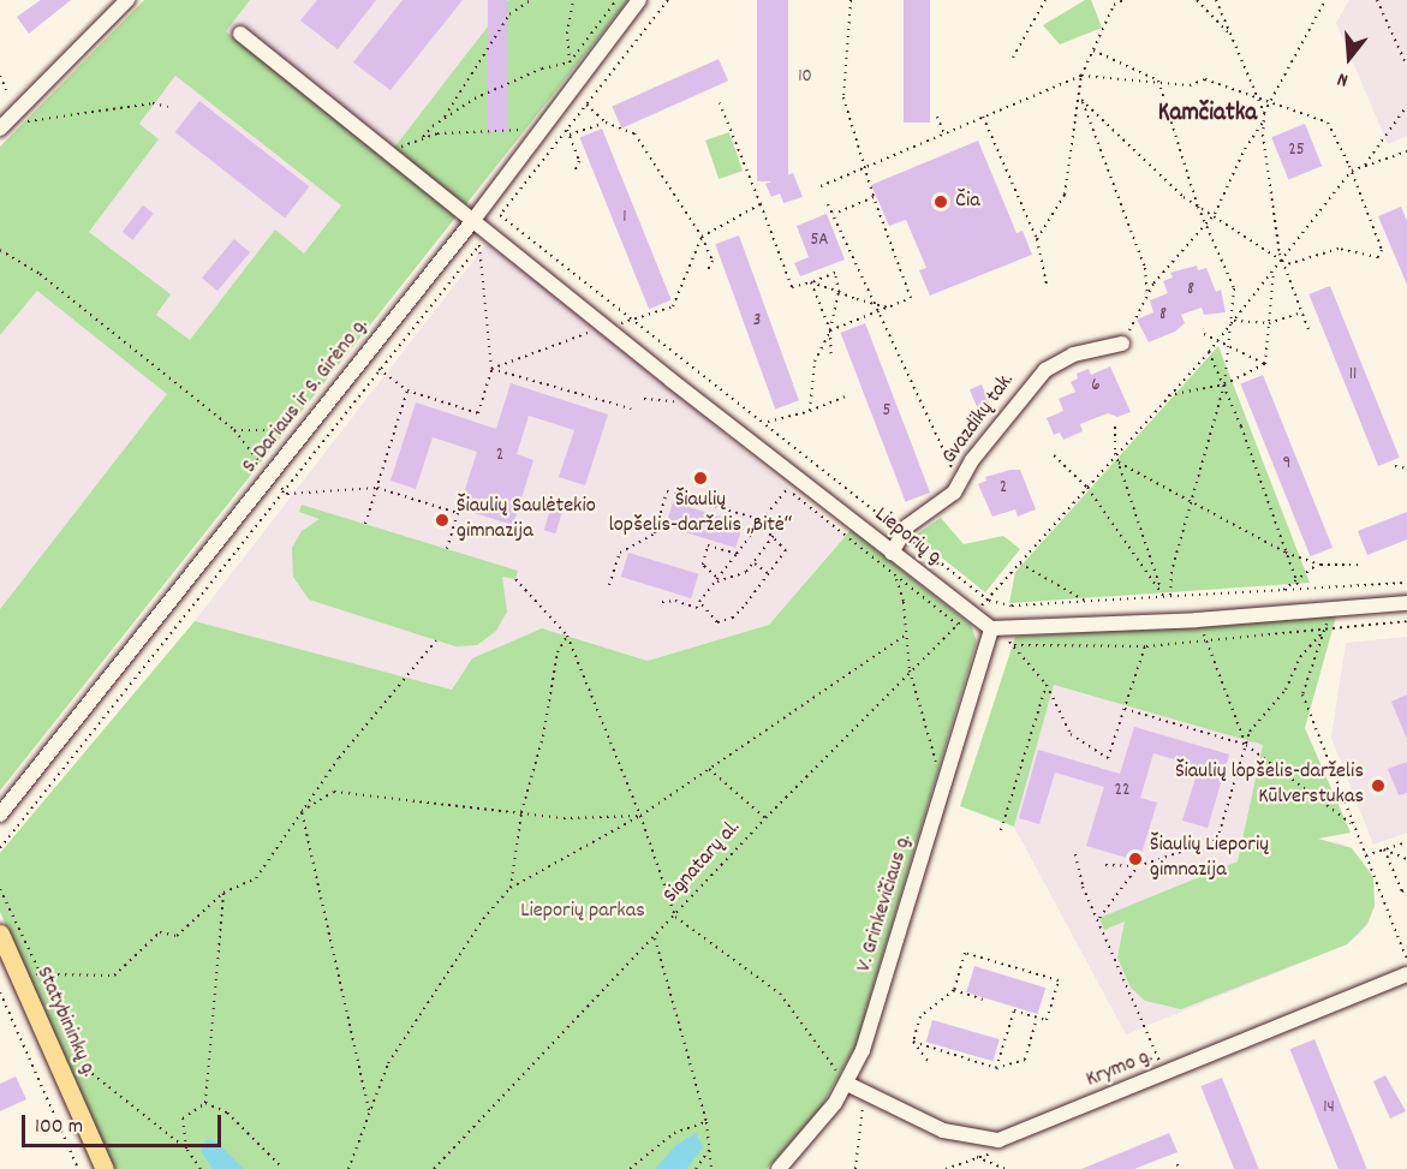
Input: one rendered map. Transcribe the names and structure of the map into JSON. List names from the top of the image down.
{
  "streets": {
    "main road": ["Statybininkų g."],
    "street": [
      "S. Dariaus ir S. Girėno g.",
      "Gvazdikų tak.",
      "Lieporių g.",
      "V. Grinkevičiaus g.",
      "Krymo g."
    ],
    "path": ["Signatarų al."]
  },
  "crossings": [
    ["S. Dariaus ir S. Girėno g.", "Lieporių g."],
    ["Gvazdikų tak.", "Lieporių g."],
    ["Lieporių g.", "Signatarų al."],
    ["Lieporių g.", "V. Grinkevičiaus g."],
    ["V. Grinkevičiaus g.", "Krymo g."]
  ],
  "districts": ["Kamčiatka"],
  "parks": ["Lieporių parkas"],
  "places": [
    "Čia",
    "Šiaulių lopšelis-darželis „Bitė“",
    "Šiaulių Saulėtekio gimnazija",
    "Šiaulių lopšelis-darželis Kūlverstukas",
    "Šiaulių Lieporių gimnazija"
  ],
  "house_numbers": [
    "10",
    "25",
    "1",
    "5A",
    "8",
    "8",
    "3",
    "11",
    "6",
    "5",
    "2",
    "9",
    "2",
    "22",
    "14"
  ],
  "scale_bar": "100 m",
  "north": "bottom"
}
